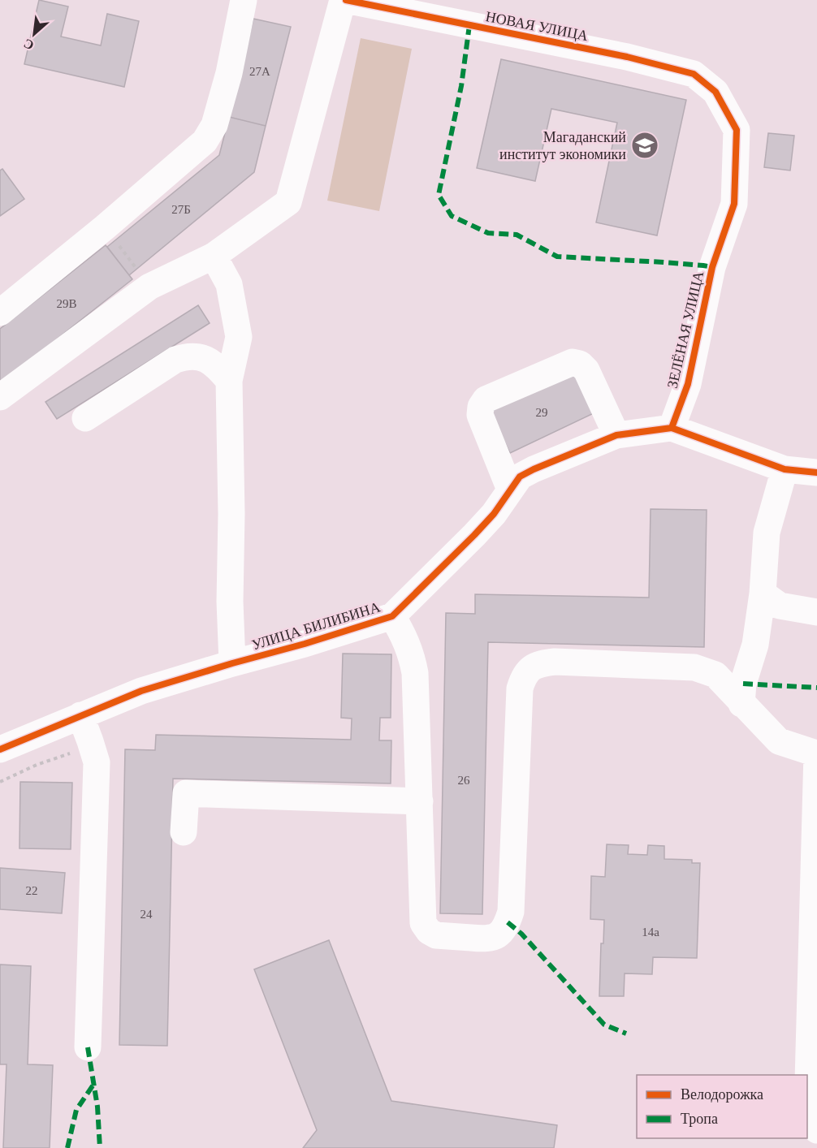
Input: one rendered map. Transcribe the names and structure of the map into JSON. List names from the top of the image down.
{
  "streets": {
    "street": ["НОВАЯ УЛИЦА", "ЗЕЛЁНАЯ УЛИЦА", "УЛИЦА БИЛИБИНА"]
  },
  "crossings": [
    ["НОВАЯ УЛИЦА", "ЗЕЛЁНАЯ УЛИЦА"],
    ["ЗЕЛЁНАЯ УЛИЦА", "УЛИЦА БИЛИБИНА"]
  ],
  "places": {
    "school or university": ["Магаданский институт экономики"]
  },
  "house_numbers": [
    "27А",
    "27Б",
    "29В",
    "29",
    "26",
    "22",
    "24",
    "14a"
  ],
  "legend": ["Велодорожка", "Тропа"],
  "north": "bottom left"
}
